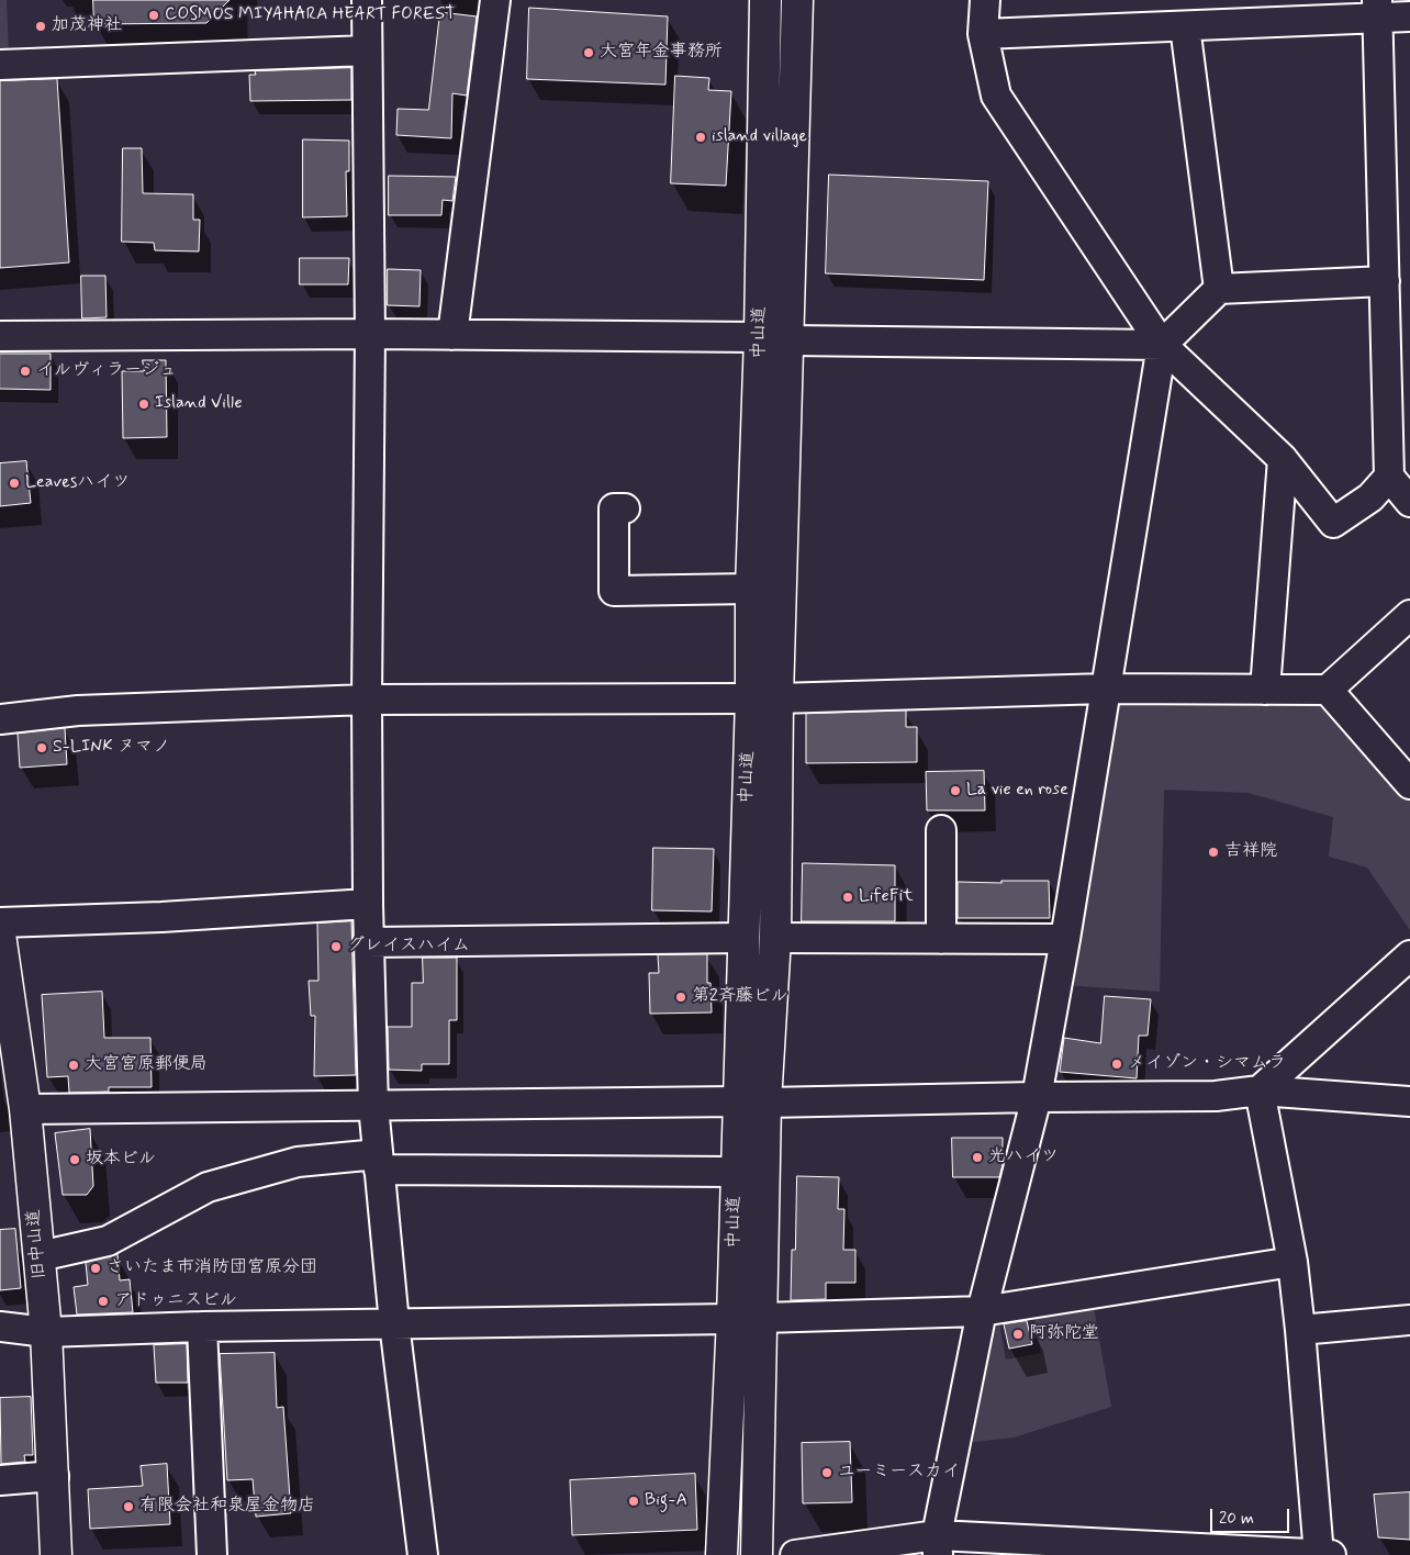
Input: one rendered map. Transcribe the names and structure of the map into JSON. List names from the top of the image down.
{
  "streets": {
    "main road": ["中山道", "旧中山道"]
  },
  "places": [
    "COSMOS MIYAHARA HEART FOREST",
    "加茂神社",
    "大宮年金事務所",
    "island village",
    "イルヴィラージュ",
    "Island Ville",
    "Leavesハイツ",
    "S-LINK ヌマノ",
    "La vie en rose",
    "吉祥院",
    "LifeFit",
    "グレイスハイム",
    "第2斉藤ビル",
    "メイゾン・シマムラ",
    "大宮宮原郵便局",
    "光ハイツ",
    "坂本ビル",
    "さいたま市消防団宮原分団",
    "アドゥニスビル",
    "阿弥陀堂",
    "ユーミースカイ",
    "Big-A",
    "有限会社和泉屋金物店"
  ],
  "scale_bar": "20 m"
}
